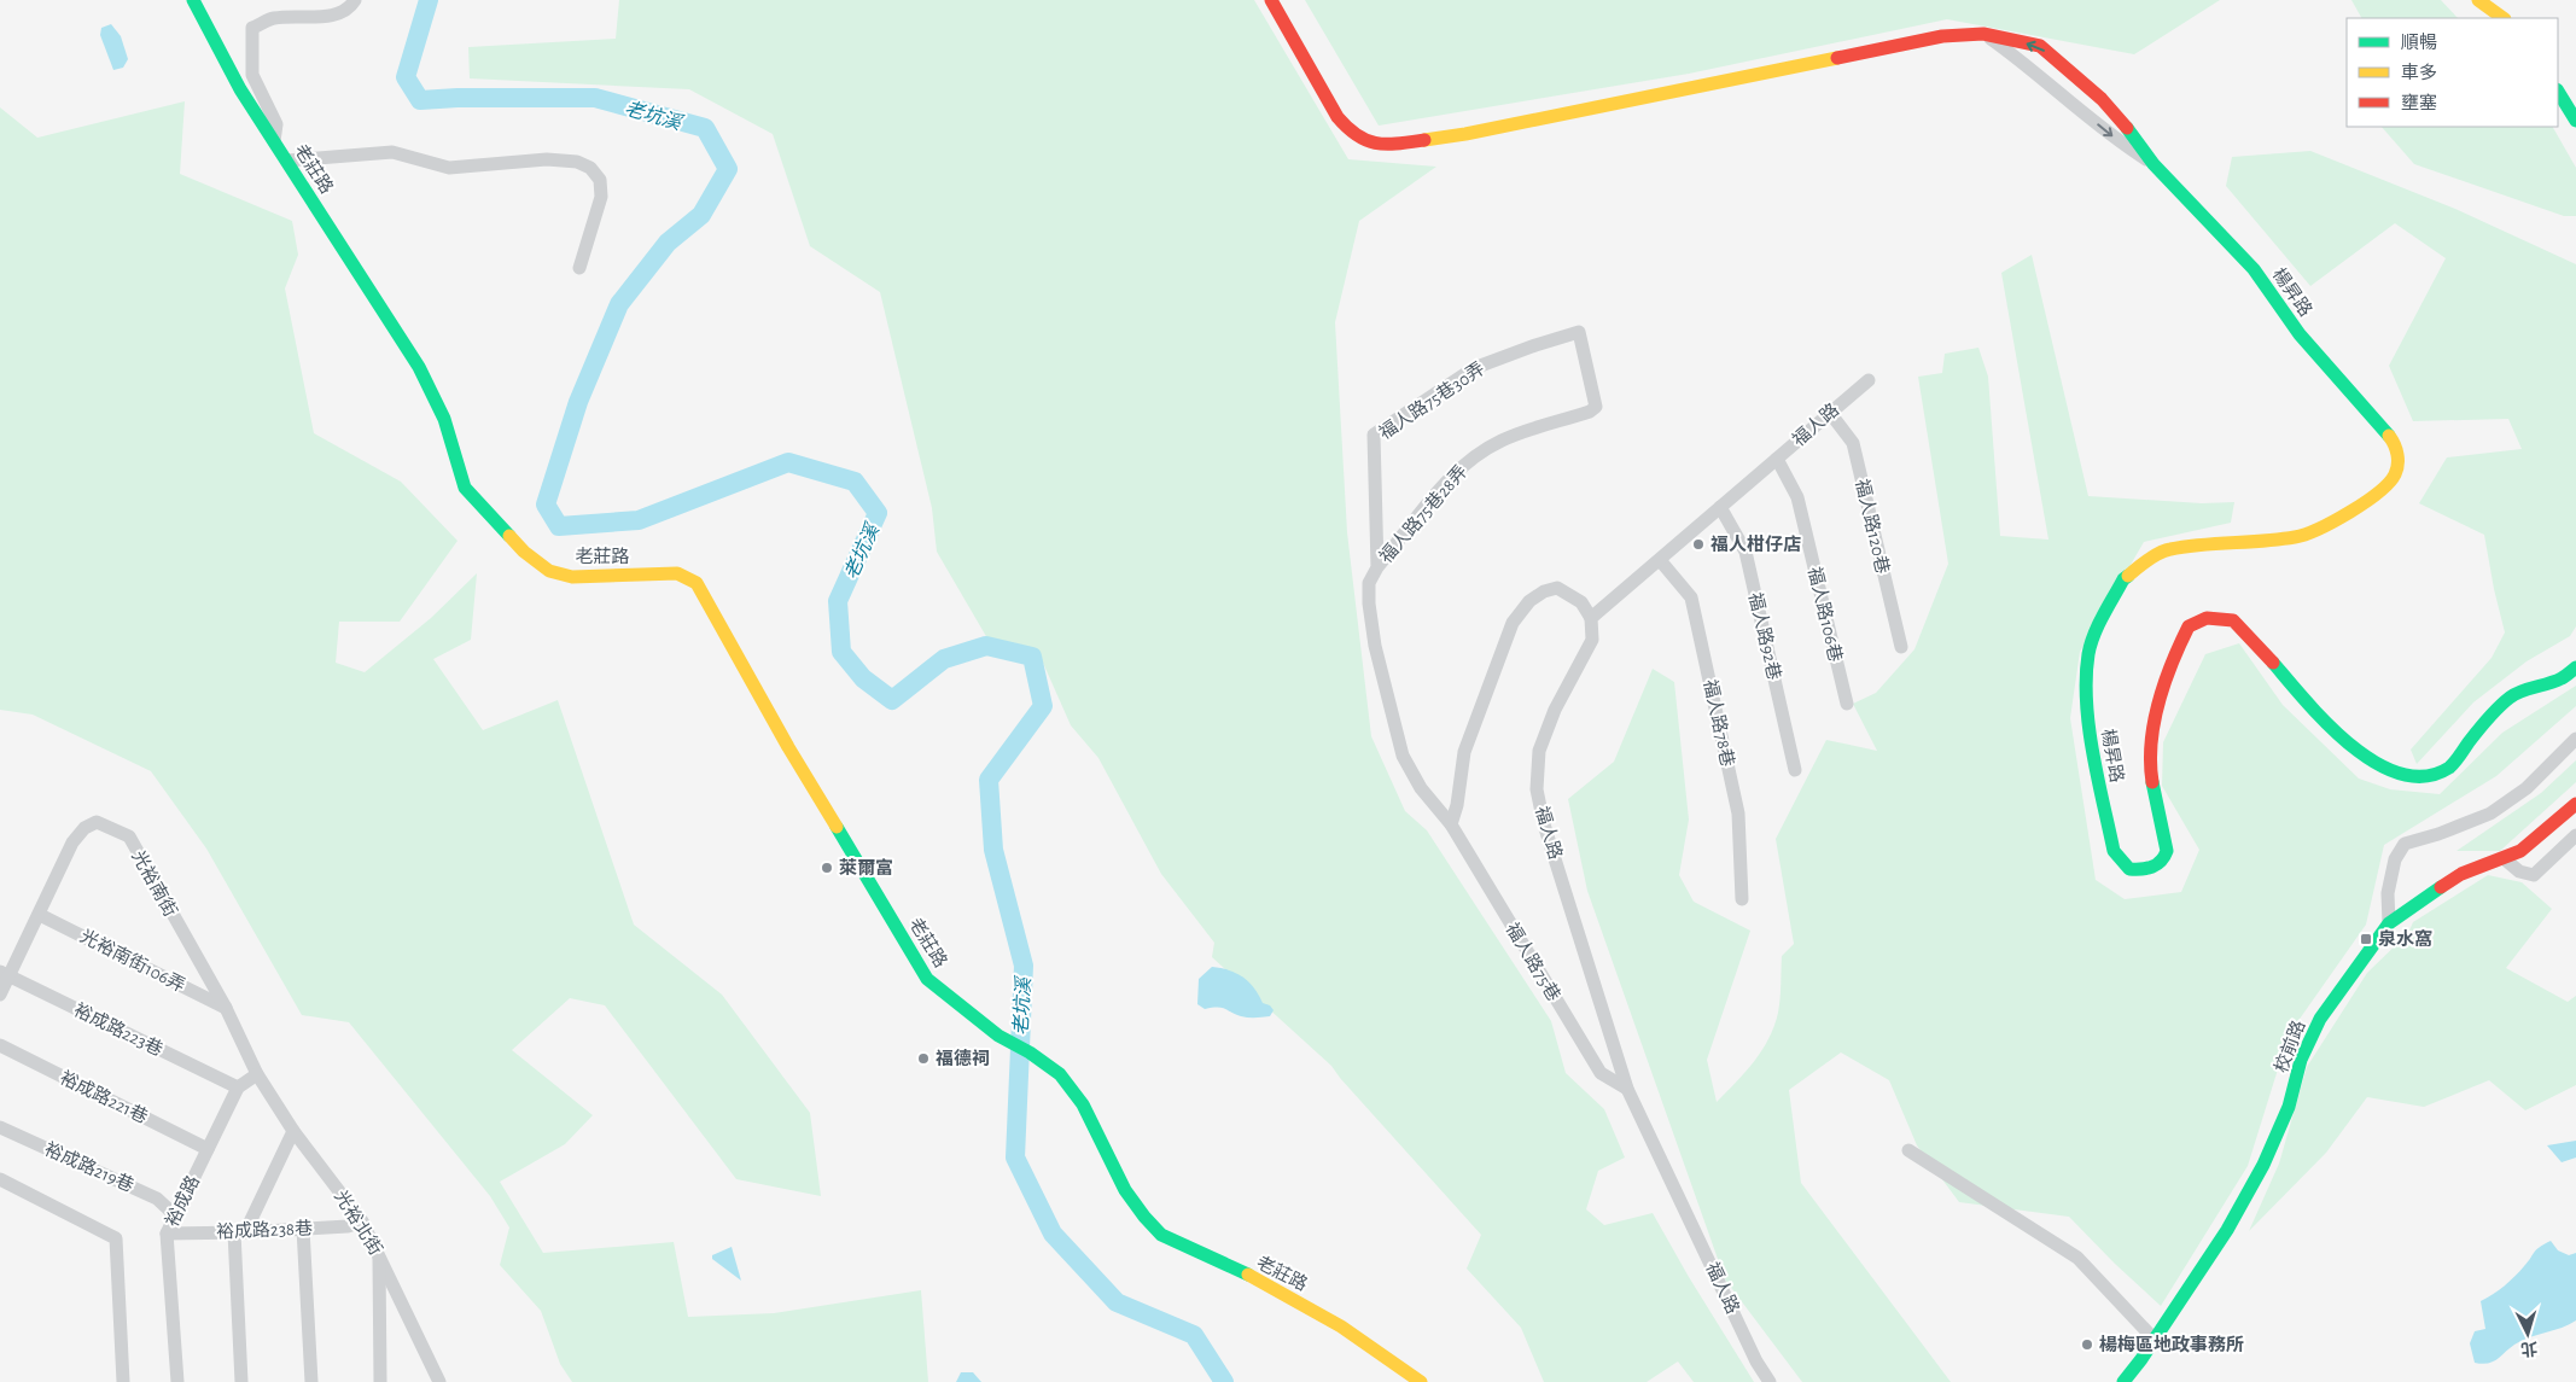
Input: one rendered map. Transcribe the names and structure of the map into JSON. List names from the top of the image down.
{
  "streets": {
    "street": [
      "老莊路",
      "楊昇路",
      "福人路75巷30弄",
      "福人路",
      "福人路75巷28弄",
      "福人路120巷",
      "福人路106巷",
      "福人路92巷",
      "福人路78巷",
      "光裕南街",
      "光裕南街106弄",
      "福人路75巷",
      "裕成路223巷",
      "校前路",
      "裕成路221巷",
      "裕成路219巷",
      "裕成路",
      "光裕北街",
      "裕成路238巷"
    ]
  },
  "crossings": [
    ["福人路75巷30弄", "福人路75巷28弄"],
    ["福人路75巷30弄", "福人路75巷"],
    ["福人路", "福人路120巷"],
    ["福人路", "福人路106巷"],
    ["福人路", "福人路92巷"],
    ["福人路", "福人路78巷"],
    ["福人路", "福人路75巷"],
    ["福人路75巷28弄", "福人路75巷"],
    ["光裕南街", "光裕南街106弄"],
    ["光裕南街", "裕成路223巷"],
    ["光裕南街", "裕成路"],
    ["光裕南街", "光裕北街"],
    ["裕成路223巷", "裕成路"],
    ["裕成路221巷", "裕成路"],
    ["裕成路219巷", "裕成路"],
    ["裕成路", "光裕北街"],
    ["裕成路", "裕成路238巷"],
    ["光裕北街", "裕成路238巷"]
  ],
  "water": ["老坑溪"],
  "places": {
    "other": [
      "福人柑仔店",
      "萊爾富",
      "福德祠",
      "楊梅區地政事務所"
    ],
    "transit": ["泉水窩"]
  },
  "legend": ["順暢", "車多", "壅塞"],
  "north": "bottom"
}
